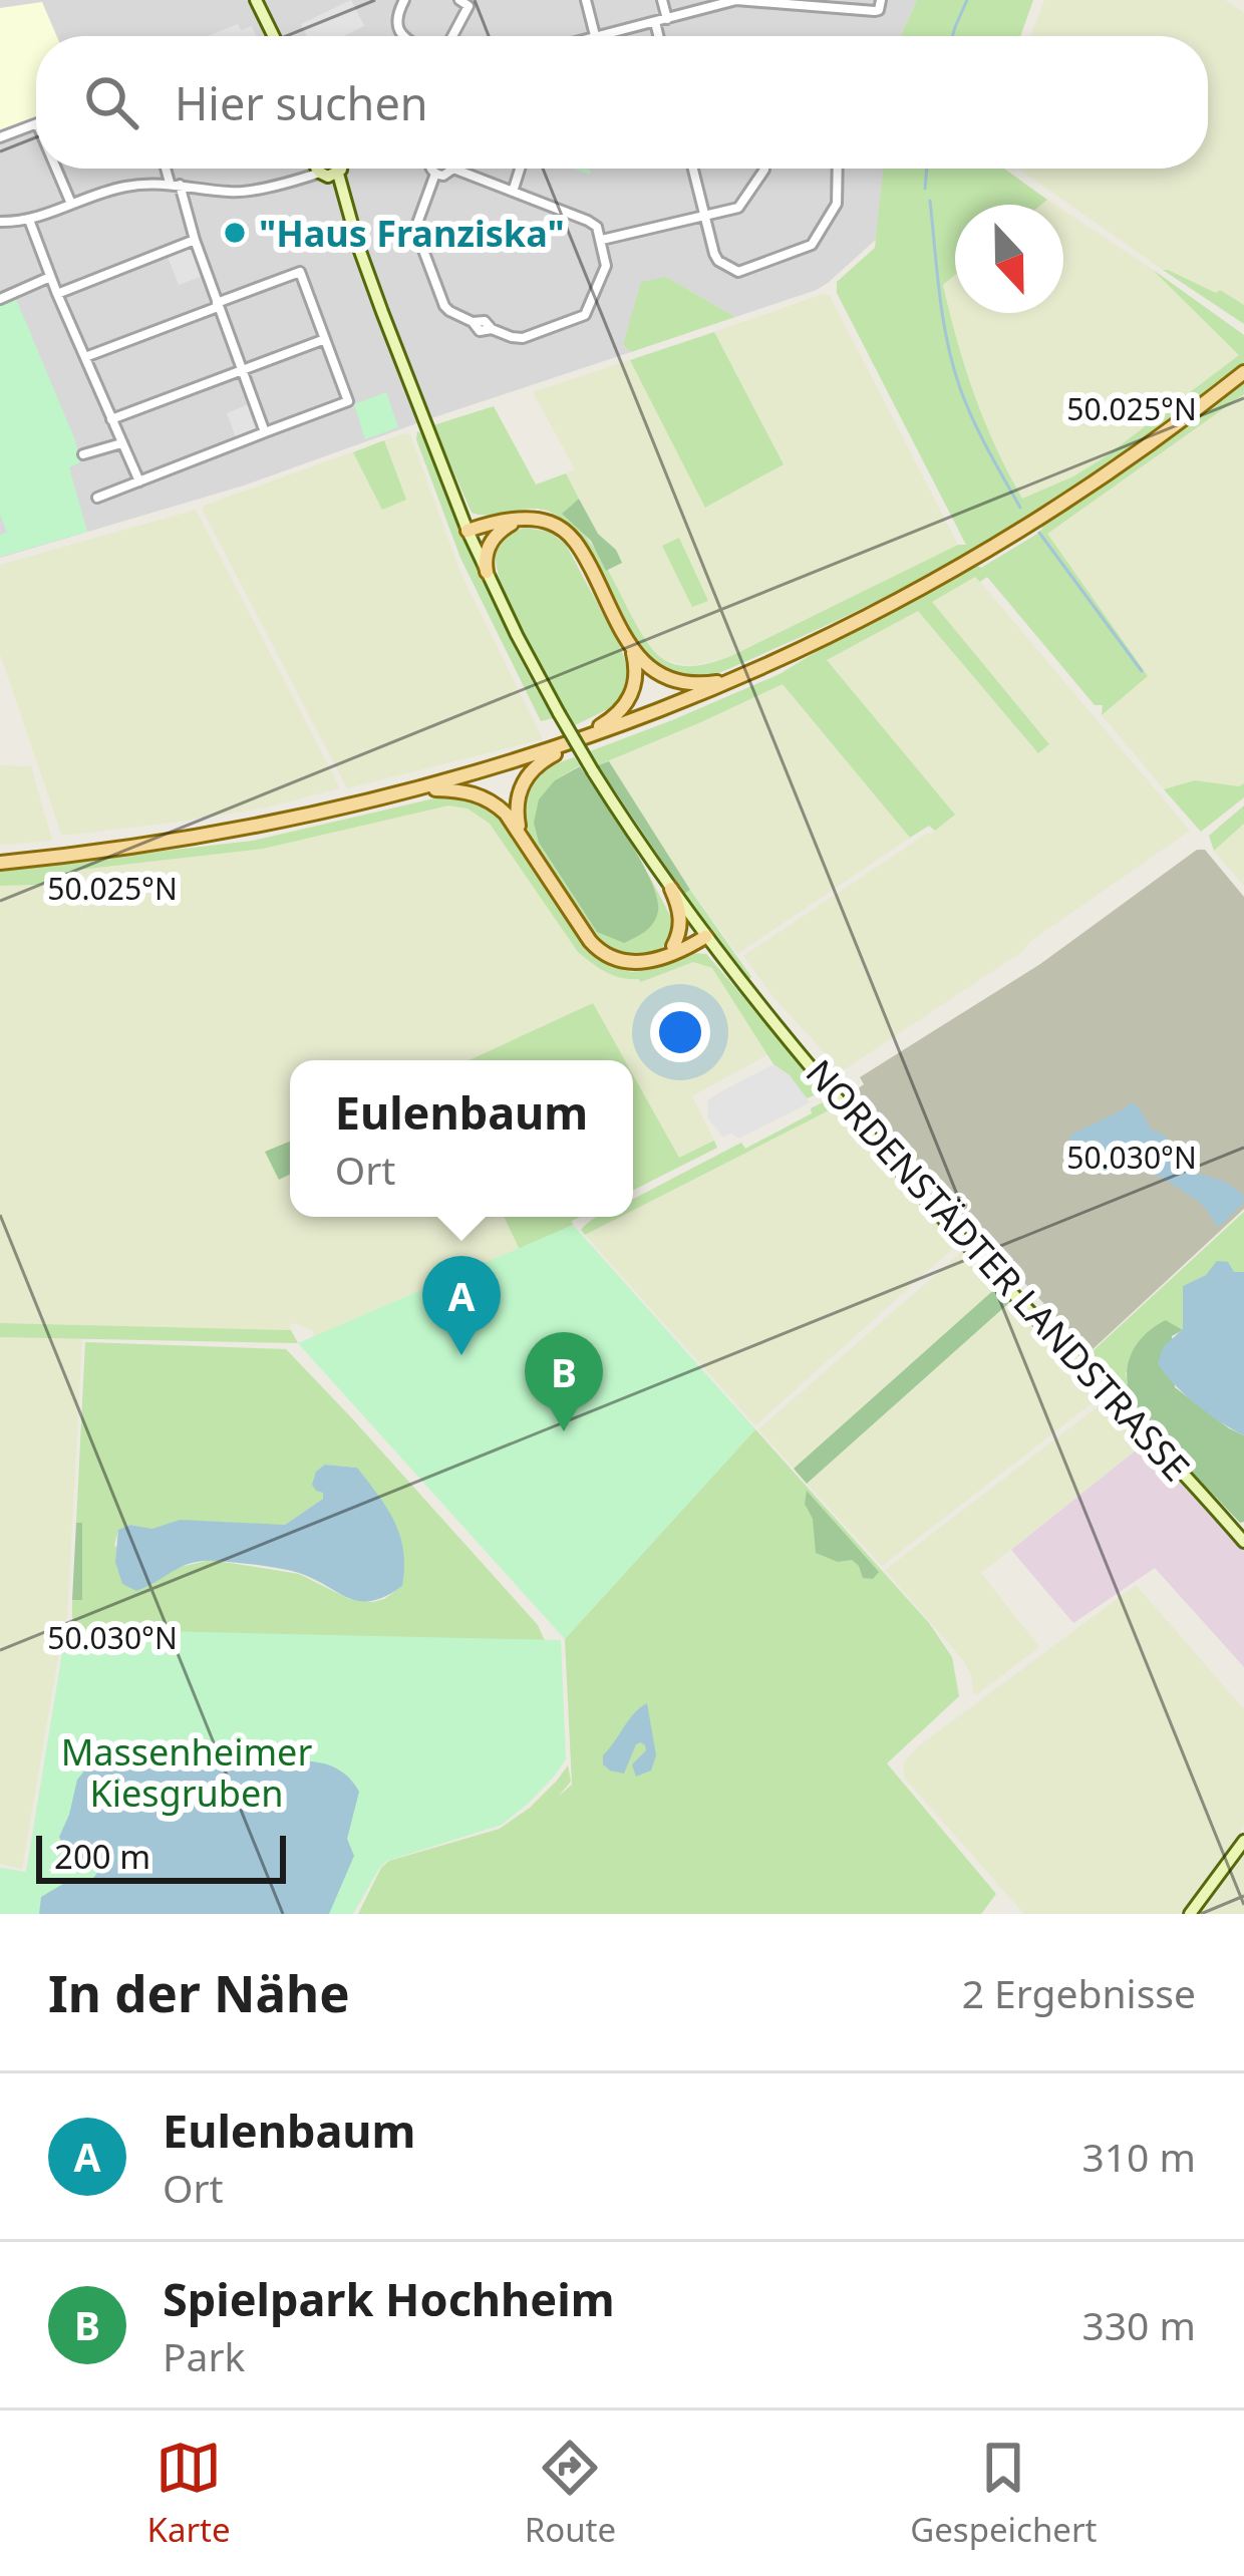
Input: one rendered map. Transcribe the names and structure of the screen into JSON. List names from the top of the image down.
{
  "streets": {
    "main road": ["NORDENSTÄDTER LANDSTRASSE"]
  },
  "parks": ["Massenheimer Kiesgruben"],
  "places": ["\"Haus Franziska\""],
  "scale_bar": "200 m",
  "north": "bottom",
  "page": {
    "search": "Hier suchen",
    "popup": ["Eulenbaum", "Ort"],
    "pins": ["A", "B"],
    "scale": "200 m",
    "heading": ["In der Nähe", "2 Ergebnisse"],
    "list": [
      {
        "mark": "A",
        "name": "Eulenbaum",
        "note": "Ort",
        "value": "310 m"
      },
      {
        "mark": "B",
        "name": "Spielpark Hochheim",
        "note": "Park",
        "value": "330 m"
      }
    ],
    "nav": ["Karte", "Route", "Gespeichert"]
  },
  "coordinates": ["50.025°N", "50.030°N"]
}
